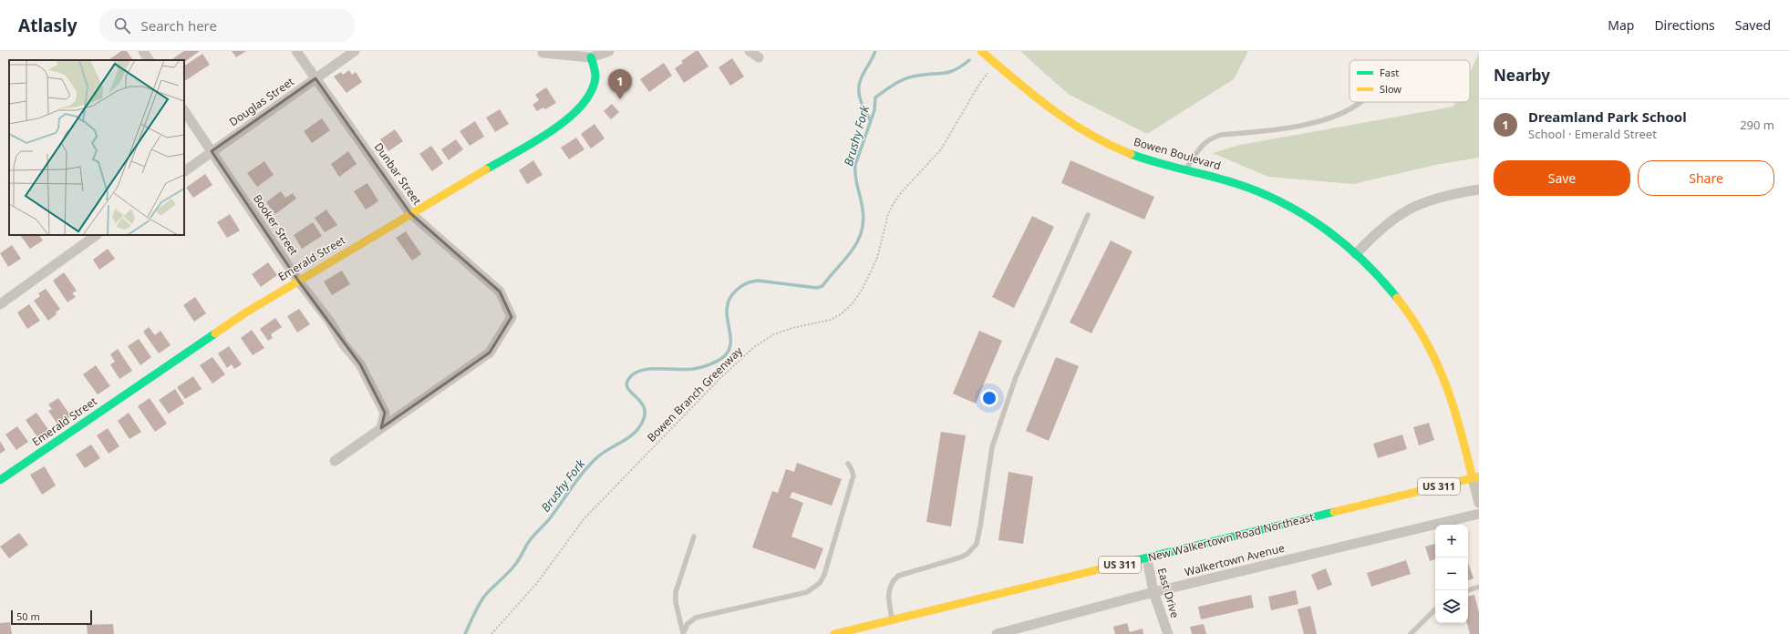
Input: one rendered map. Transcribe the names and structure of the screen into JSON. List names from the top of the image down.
{
  "streets": {
    "street": [
      "Douglas Street",
      "Bowen Boulevard",
      "Dunbar Street",
      "Booker Street",
      "Emerald Street",
      "US 311",
      "New Walkertown Road Northeast",
      "Walkertown Avenue",
      "East Drive"
    ],
    "path": ["Bowen Branch Greenway"]
  },
  "crossings": [
    ["Douglas Street", "Dunbar Street"],
    ["Douglas Street", "Booker Street"],
    ["Bowen Boulevard", "Bowen Branch Greenway"],
    ["Bowen Boulevard", "New Walkertown Road Northeast"],
    ["Dunbar Street", "Booker Street"],
    ["Dunbar Street", "Emerald Street"],
    ["Booker Street", "Emerald Street"],
    ["New Walkertown Road Northeast", "East Drive"],
    ["Walkertown Avenue", "East Drive"]
  ],
  "water": ["Brushy Fork"],
  "legend": ["Fast", "Slow"],
  "scale_bar": "50 m",
  "page": {
    "header": "Atlasly",
    "search": "Search here",
    "nav": ["Map", "Directions", "Saved"],
    "heading": "Nearby",
    "pins": "1",
    "list": [
      {
        "mark": "1",
        "name": "Dreamland Park School",
        "note": "School · Emerald Street",
        "value": "290 m"
      }
    ],
    "buttons": ["Save", "Share"],
    "map_buttons": ["+", "−"],
    "scale": "50 m"
  }
}
